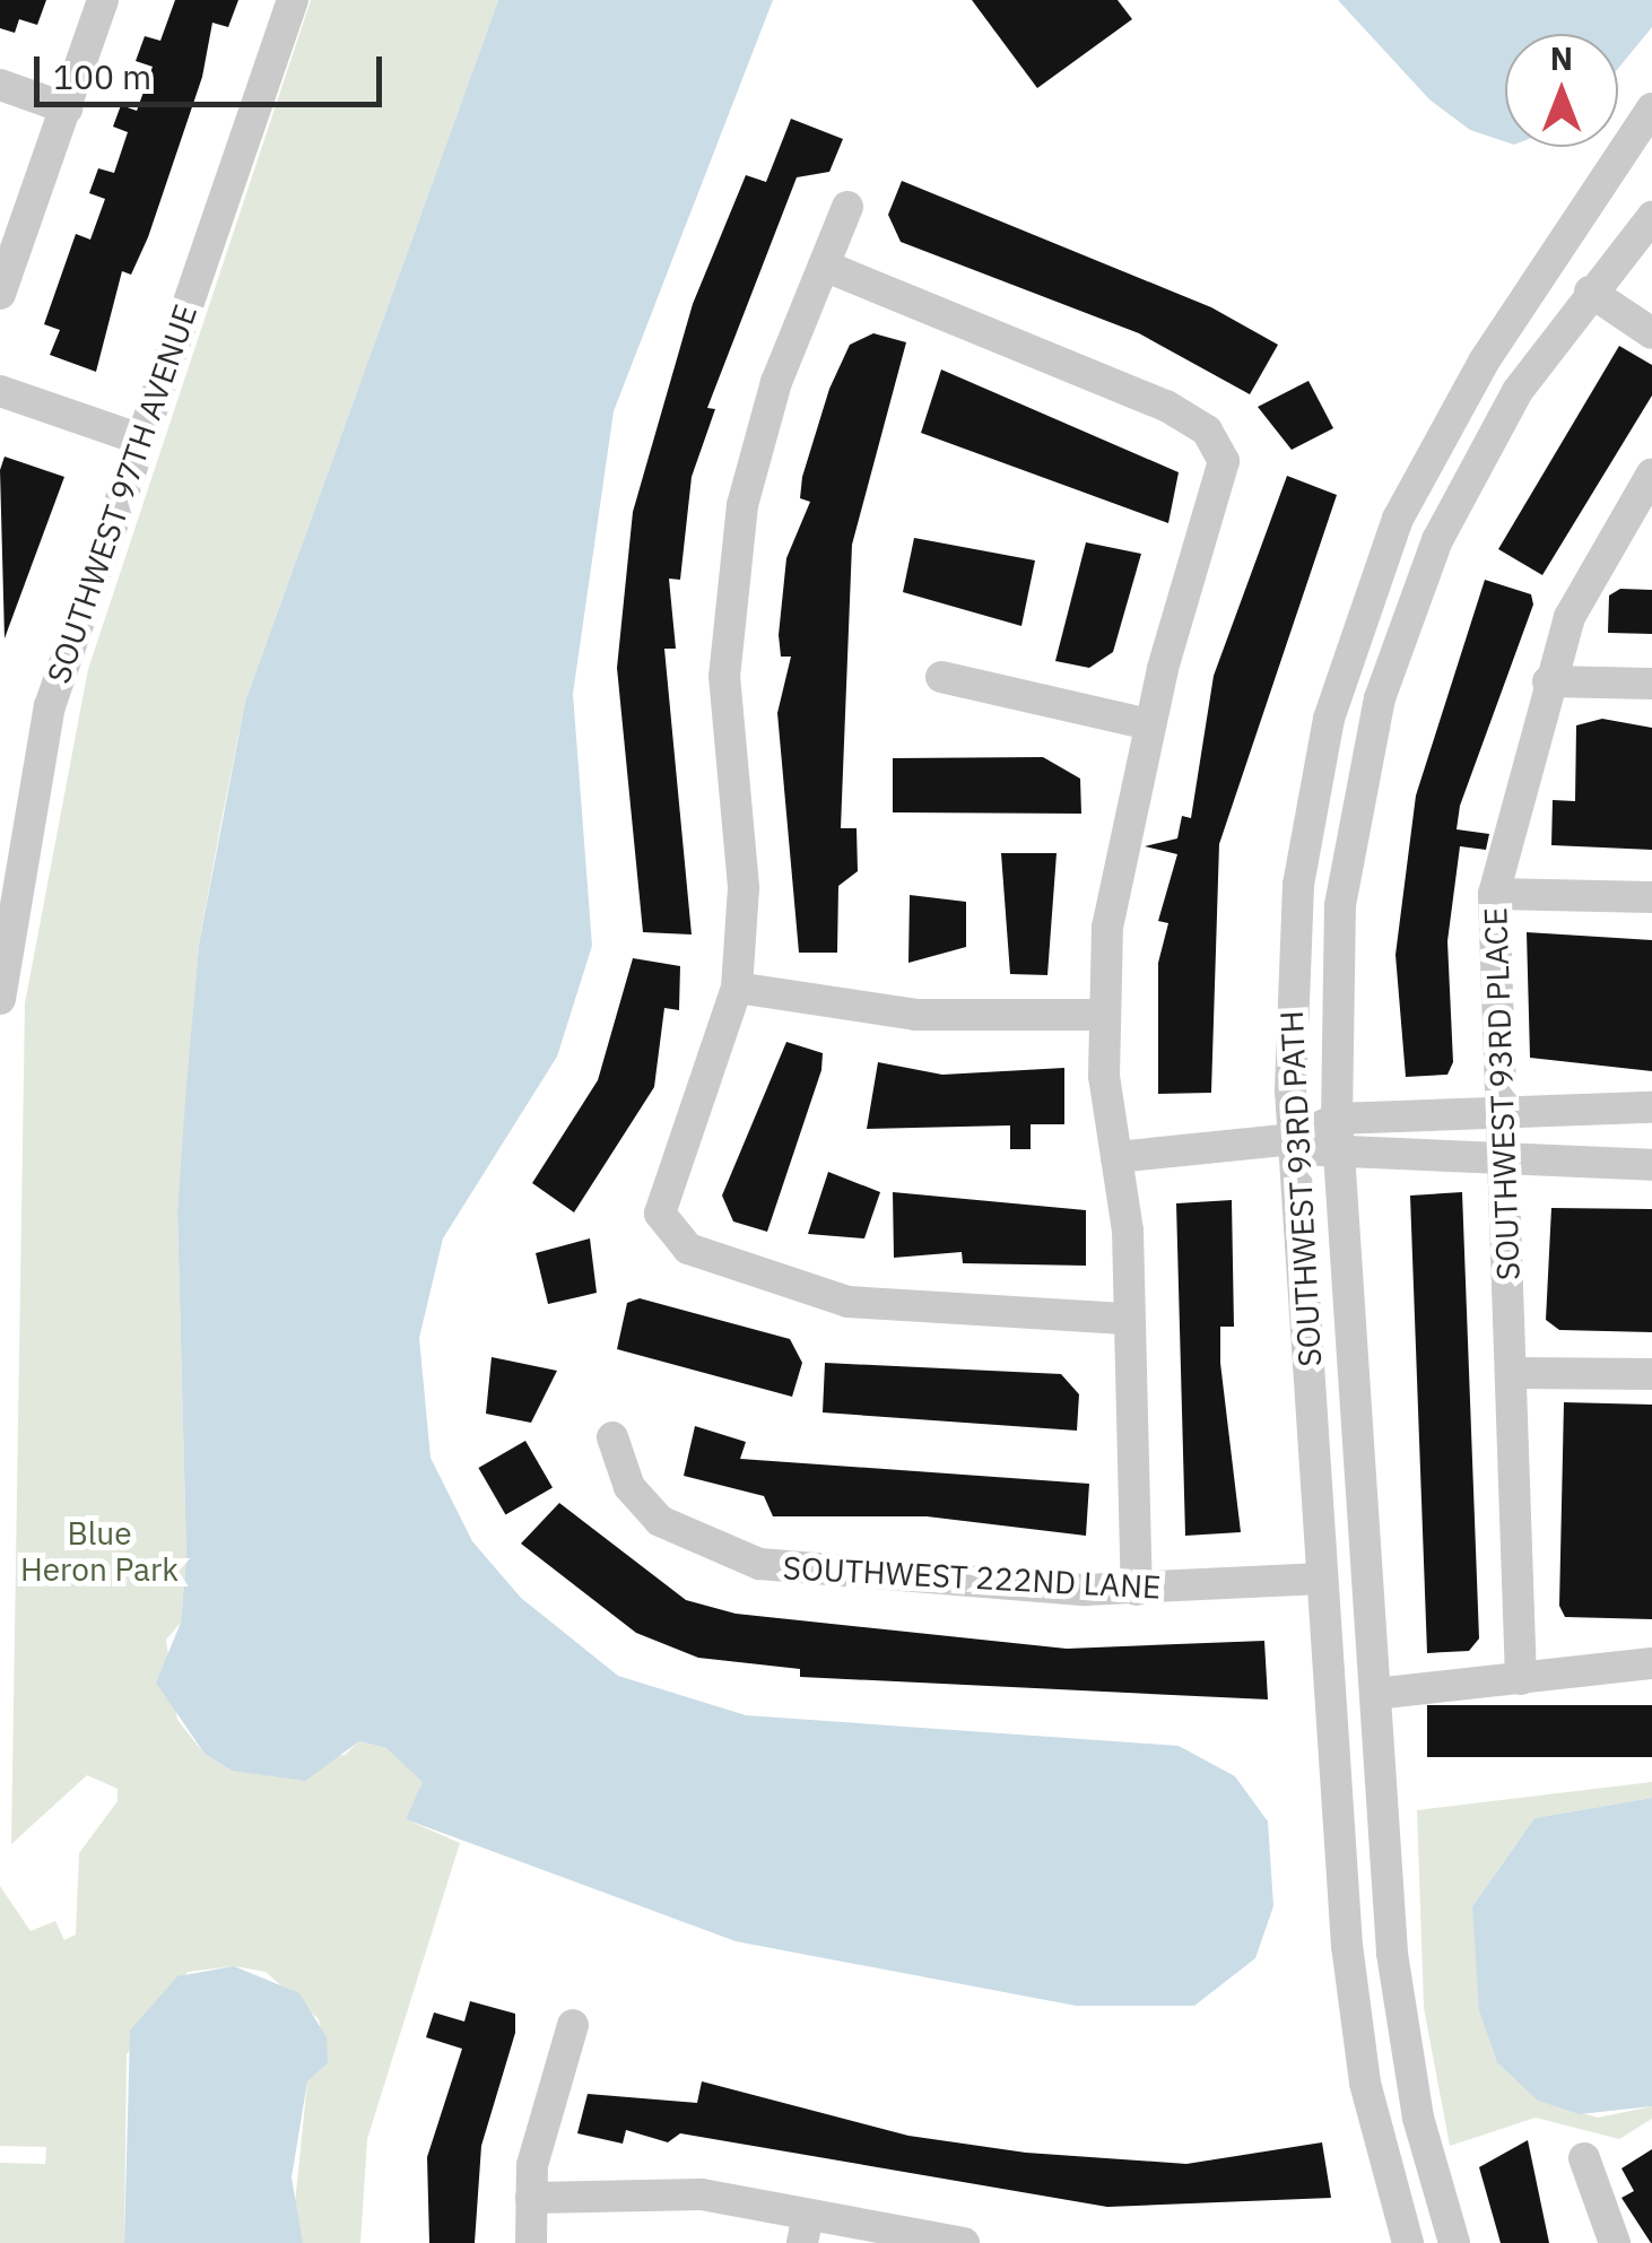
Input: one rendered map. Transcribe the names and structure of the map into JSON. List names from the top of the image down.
{
  "streets": {
    "street": [
      "SOUTHWEST 97TH AVENUE",
      "SOUTHWEST 93RD PLACE",
      "SOUTHWEST 93RD PATH",
      "SOUTHWEST 222ND LANE"
    ]
  },
  "crossings": [
    ["SOUTHWEST 93RD PATH", "SOUTHWEST 222ND LANE"]
  ],
  "parks": ["Blue Heron Park"],
  "scale_bar": "100 m",
  "north": "top"
}
